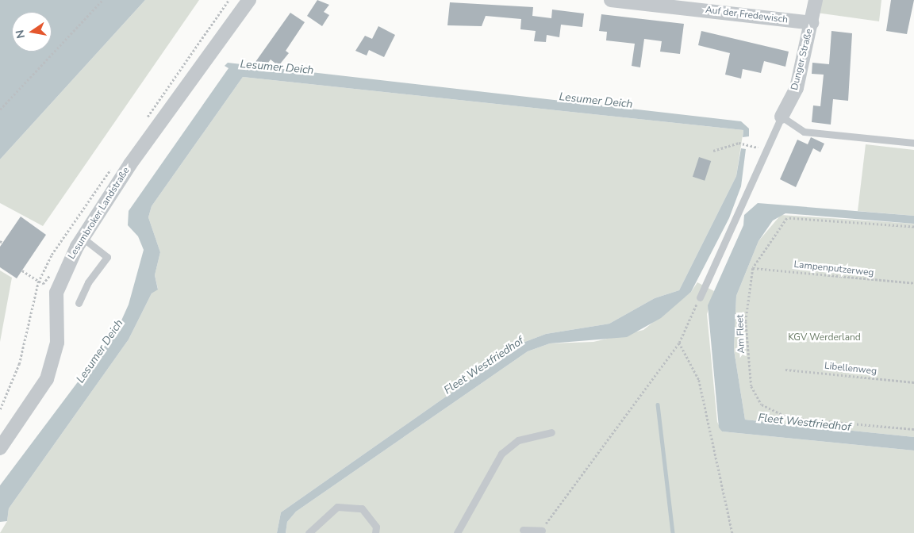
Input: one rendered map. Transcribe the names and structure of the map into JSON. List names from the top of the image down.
{
  "streets": {
    "street": ["Auf der Fredewisch", "Dunger Straße", "Lesumbroker Landstraße"],
    "path": ["Lampenputzerweg", "Am Fleet", "Libellenweg"]
  },
  "crossings": [
    ["Auf der Fredewisch", "Dunger Straße"],
    ["Lampenputzerweg", "Am Fleet"]
  ],
  "water": ["Lesumer Deich", "Fleet Westfriedhof"],
  "parks": ["KGV Werderland"],
  "north": "left"
}
